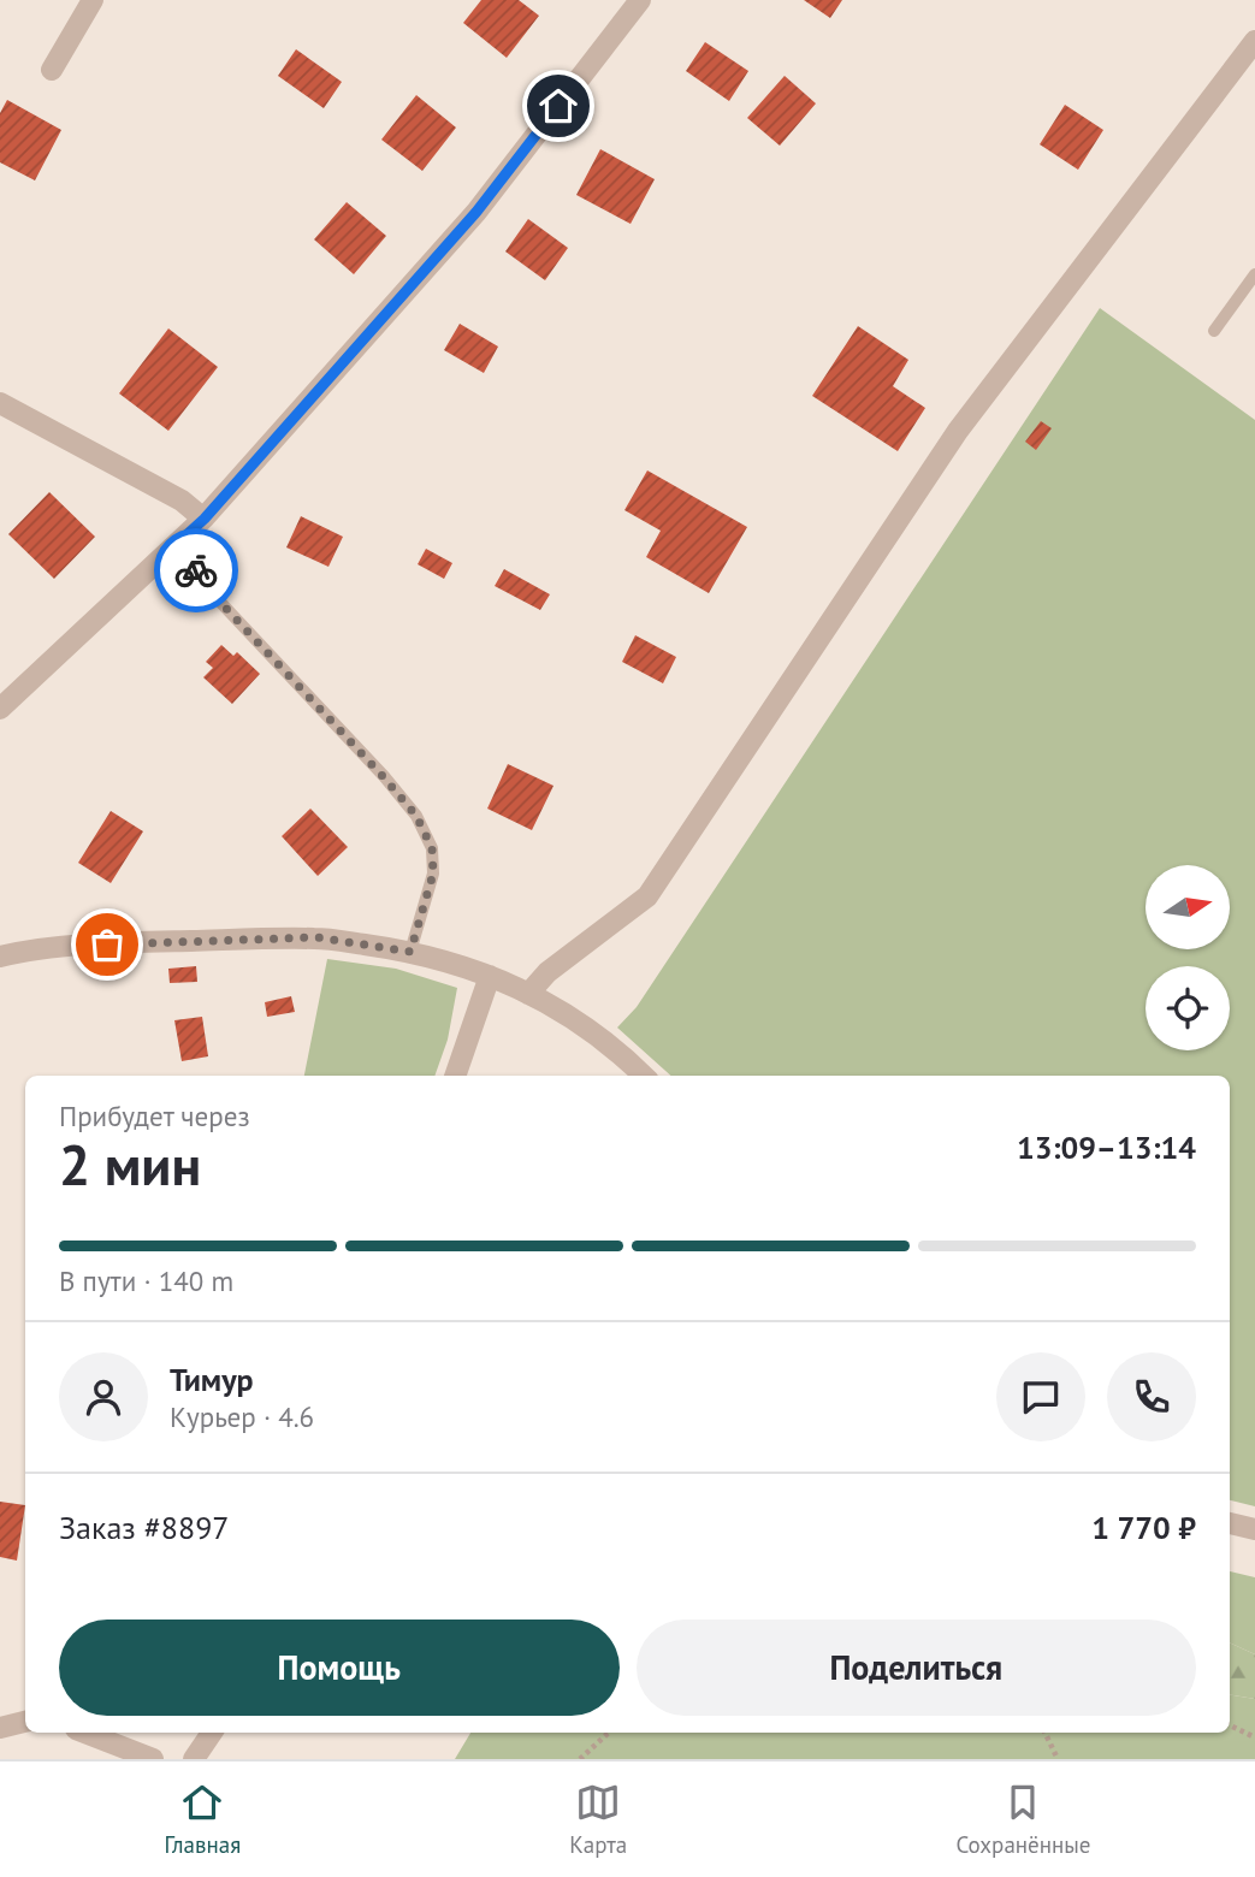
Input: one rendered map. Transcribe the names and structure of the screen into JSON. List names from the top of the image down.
{
  "north": "right",
  "page": {
    "heading": ["2 мин", "Прибудет через", "13:09–13:14"],
    "panel": [
      "Тимур",
      "Курьер · 4.6",
      "Заказ #8897",
      "1 770 ₽"
    ],
    "bar": "В пути · 140 m",
    "buttons": ["Помощь", "Поделиться"],
    "tabs": ["Главная", "Карта", "Сохранённые"]
  }
}
